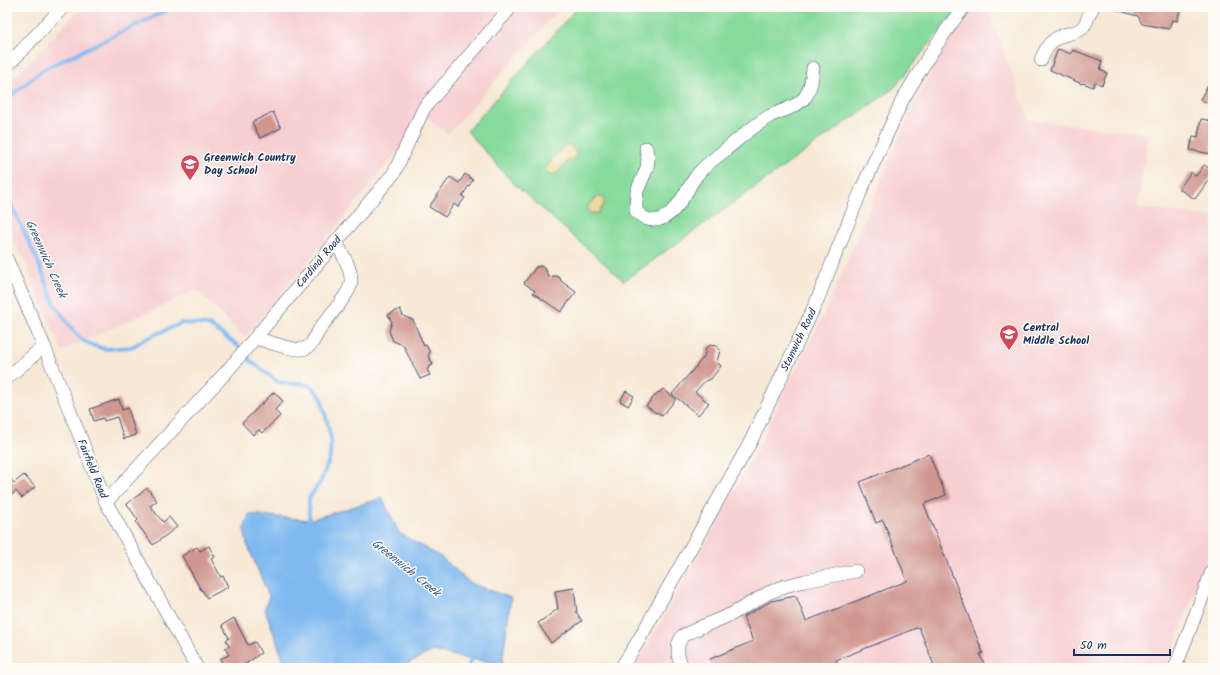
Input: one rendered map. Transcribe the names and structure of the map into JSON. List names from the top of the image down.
{
  "streets": {
    "street": ["Cardinal Road", "Stanwich Road", "Fairfield Road"]
  },
  "crossings": [
    ["Cardinal Road", "Fairfield Road"]
  ],
  "water": ["Greenwich Creek"],
  "places": {
    "school or university": ["Greenwich Country Day School", "Central Middle School"]
  },
  "scale_bar": "50 m"
}
